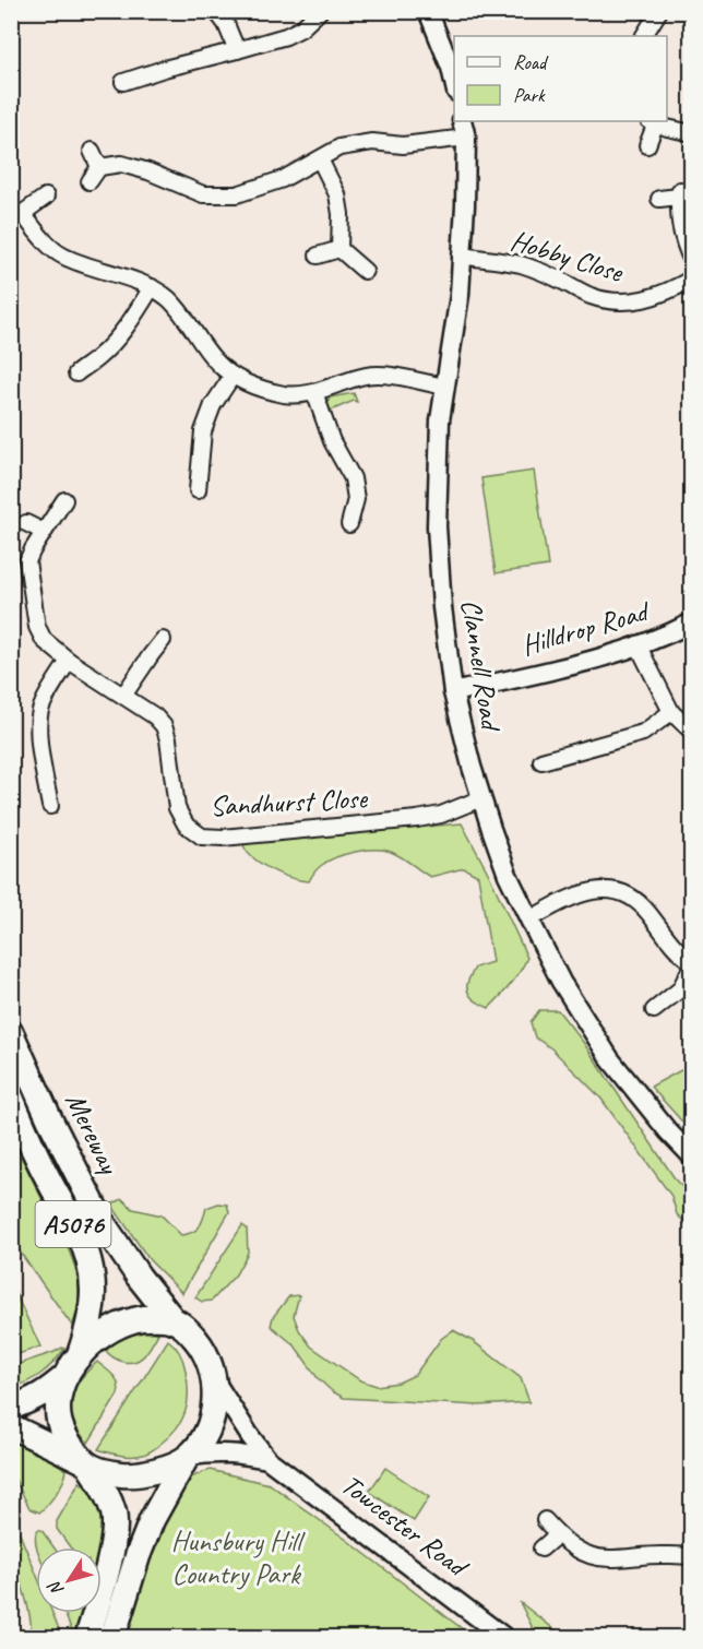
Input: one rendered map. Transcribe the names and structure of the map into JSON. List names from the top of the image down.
{
  "streets": {
    "highway": ["Mereway", "A5076"],
    "street": [
      "Hobby Close",
      "Hilldrop Road",
      "Clannell Road",
      "Sandhurst Close",
      "Towcester Road"
    ]
  },
  "crossings": [
    ["Hobby Close", "Clannell Road"],
    ["Hilldrop Road", "Clannell Road"],
    ["Clannell Road", "Sandhurst Close"],
    ["Mereway", "A5076"],
    ["Mereway", "Towcester Road"],
    ["A5076", "Towcester Road"]
  ],
  "parks": ["Hunsbury Hill Country Park"],
  "legend": ["Road", "Park"],
  "north": "bottom left"
}
